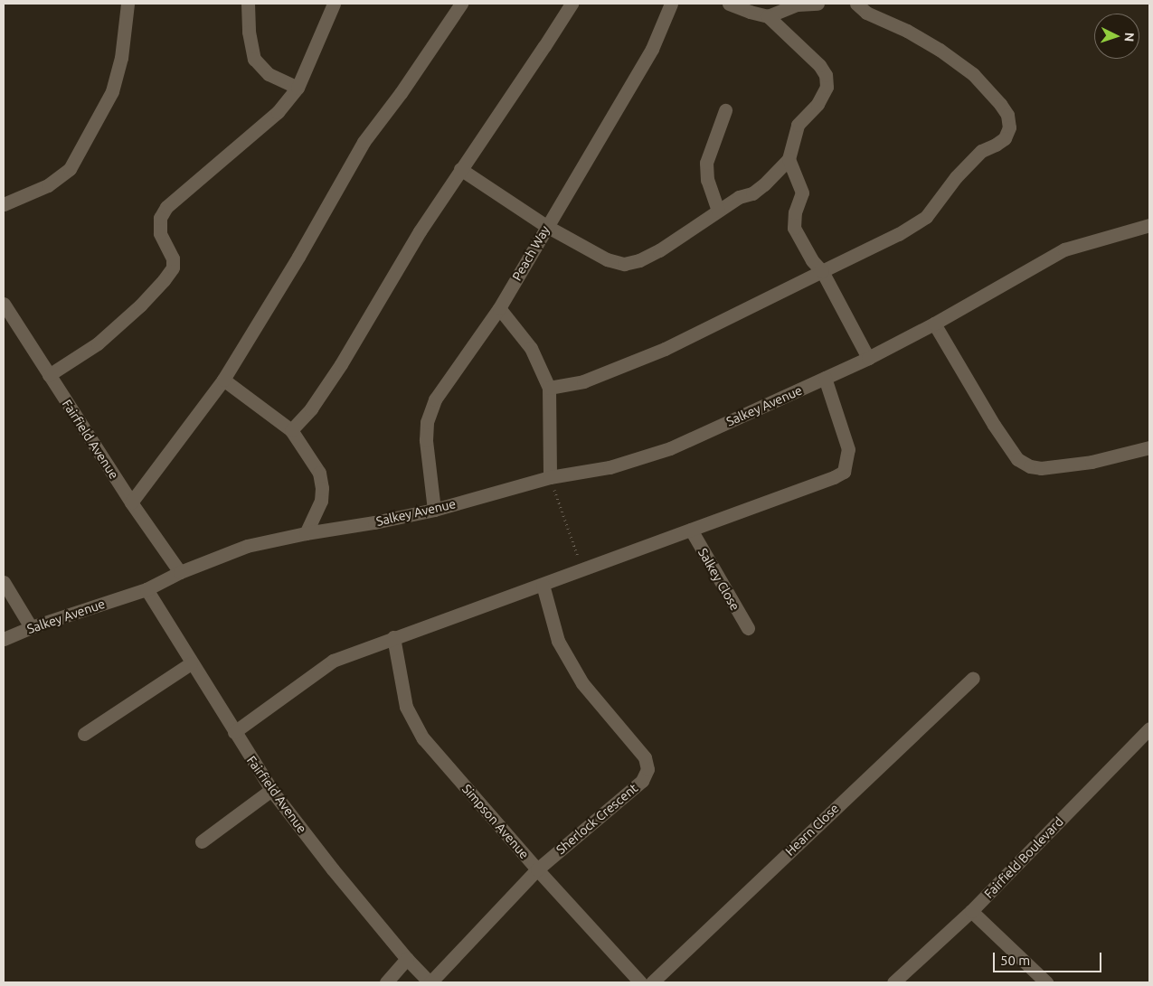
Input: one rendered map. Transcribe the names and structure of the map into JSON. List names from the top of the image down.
{
  "streets": {
    "street": [
      "Peach Way",
      "Salkey Avenue",
      "Fairfield Avenue",
      "Salkey Close",
      "Sherlock Crescent",
      "Simpson Avenue",
      "Hearn Close",
      "Fairfield Boulevard"
    ]
  },
  "crossings": [
    ["Peach Way", "Salkey Avenue"],
    ["Salkey Avenue", "Fairfield Avenue"],
    ["Fairfield Avenue", "Sherlock Crescent"],
    ["Sherlock Crescent", "Simpson Avenue"]
  ],
  "scale_bar": "50 m",
  "north": "right"
}
